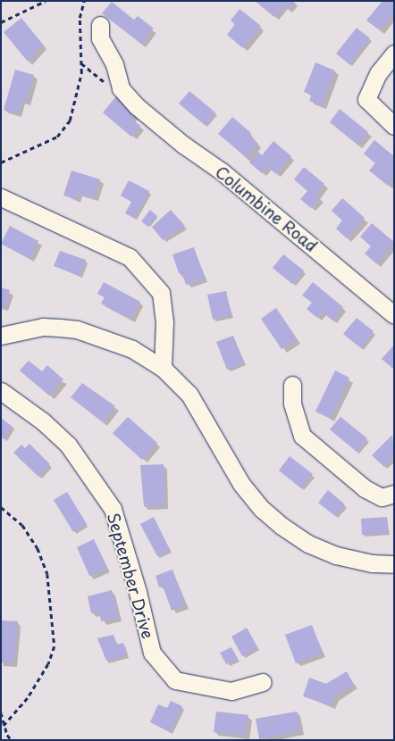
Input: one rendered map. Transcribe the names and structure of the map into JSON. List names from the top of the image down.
{
  "streets": {
    "street": ["Columbine Road", "September Drive"]
  }
}
